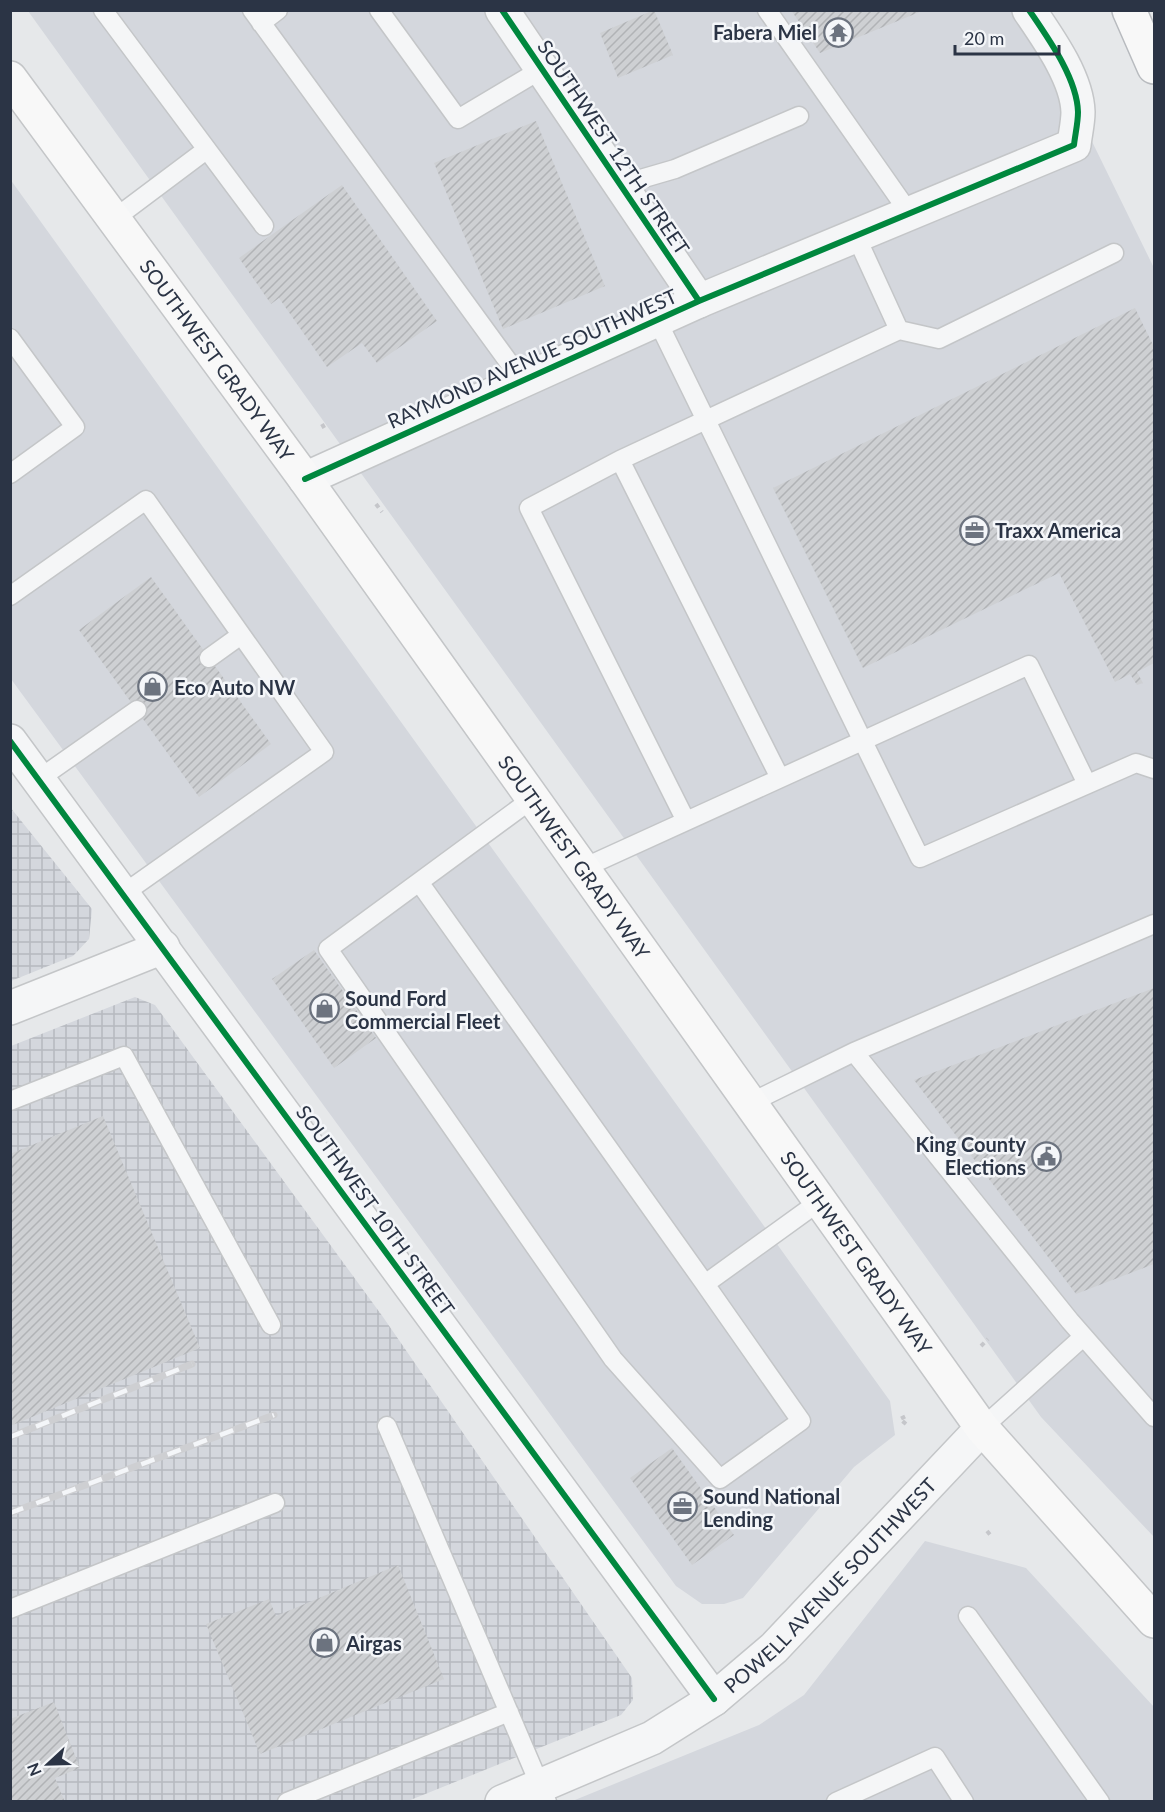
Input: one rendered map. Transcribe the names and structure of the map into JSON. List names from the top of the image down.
{
  "streets": {
    "main road": ["SOUTHWEST GRADY WAY"],
    "street": [
      "SOUTHWEST 12TH STREET",
      "RAYMOND AVENUE SOUTHWEST",
      "SOUTHWEST 10TH STREET",
      "POWELL AVENUE SOUTHWEST"
    ]
  },
  "crossings": [
    ["SOUTHWEST 12TH STREET", "RAYMOND AVENUE SOUTHWEST"],
    ["RAYMOND AVENUE SOUTHWEST", "SOUTHWEST GRADY WAY"],
    ["SOUTHWEST GRADY WAY", "POWELL AVENUE SOUTHWEST"],
    ["SOUTHWEST 10TH STREET", "POWELL AVENUE SOUTHWEST"]
  ],
  "places": {
    "temple": ["Fabera Miel"],
    "office": ["Traxx America", "Sound National Lending"],
    "shop": ["Eco Auto NW", "Sound Ford Commercial Fleet", "Airgas"],
    "public building": ["King County Elections"]
  },
  "scale_bar": "20 m",
  "north": "left"
}
